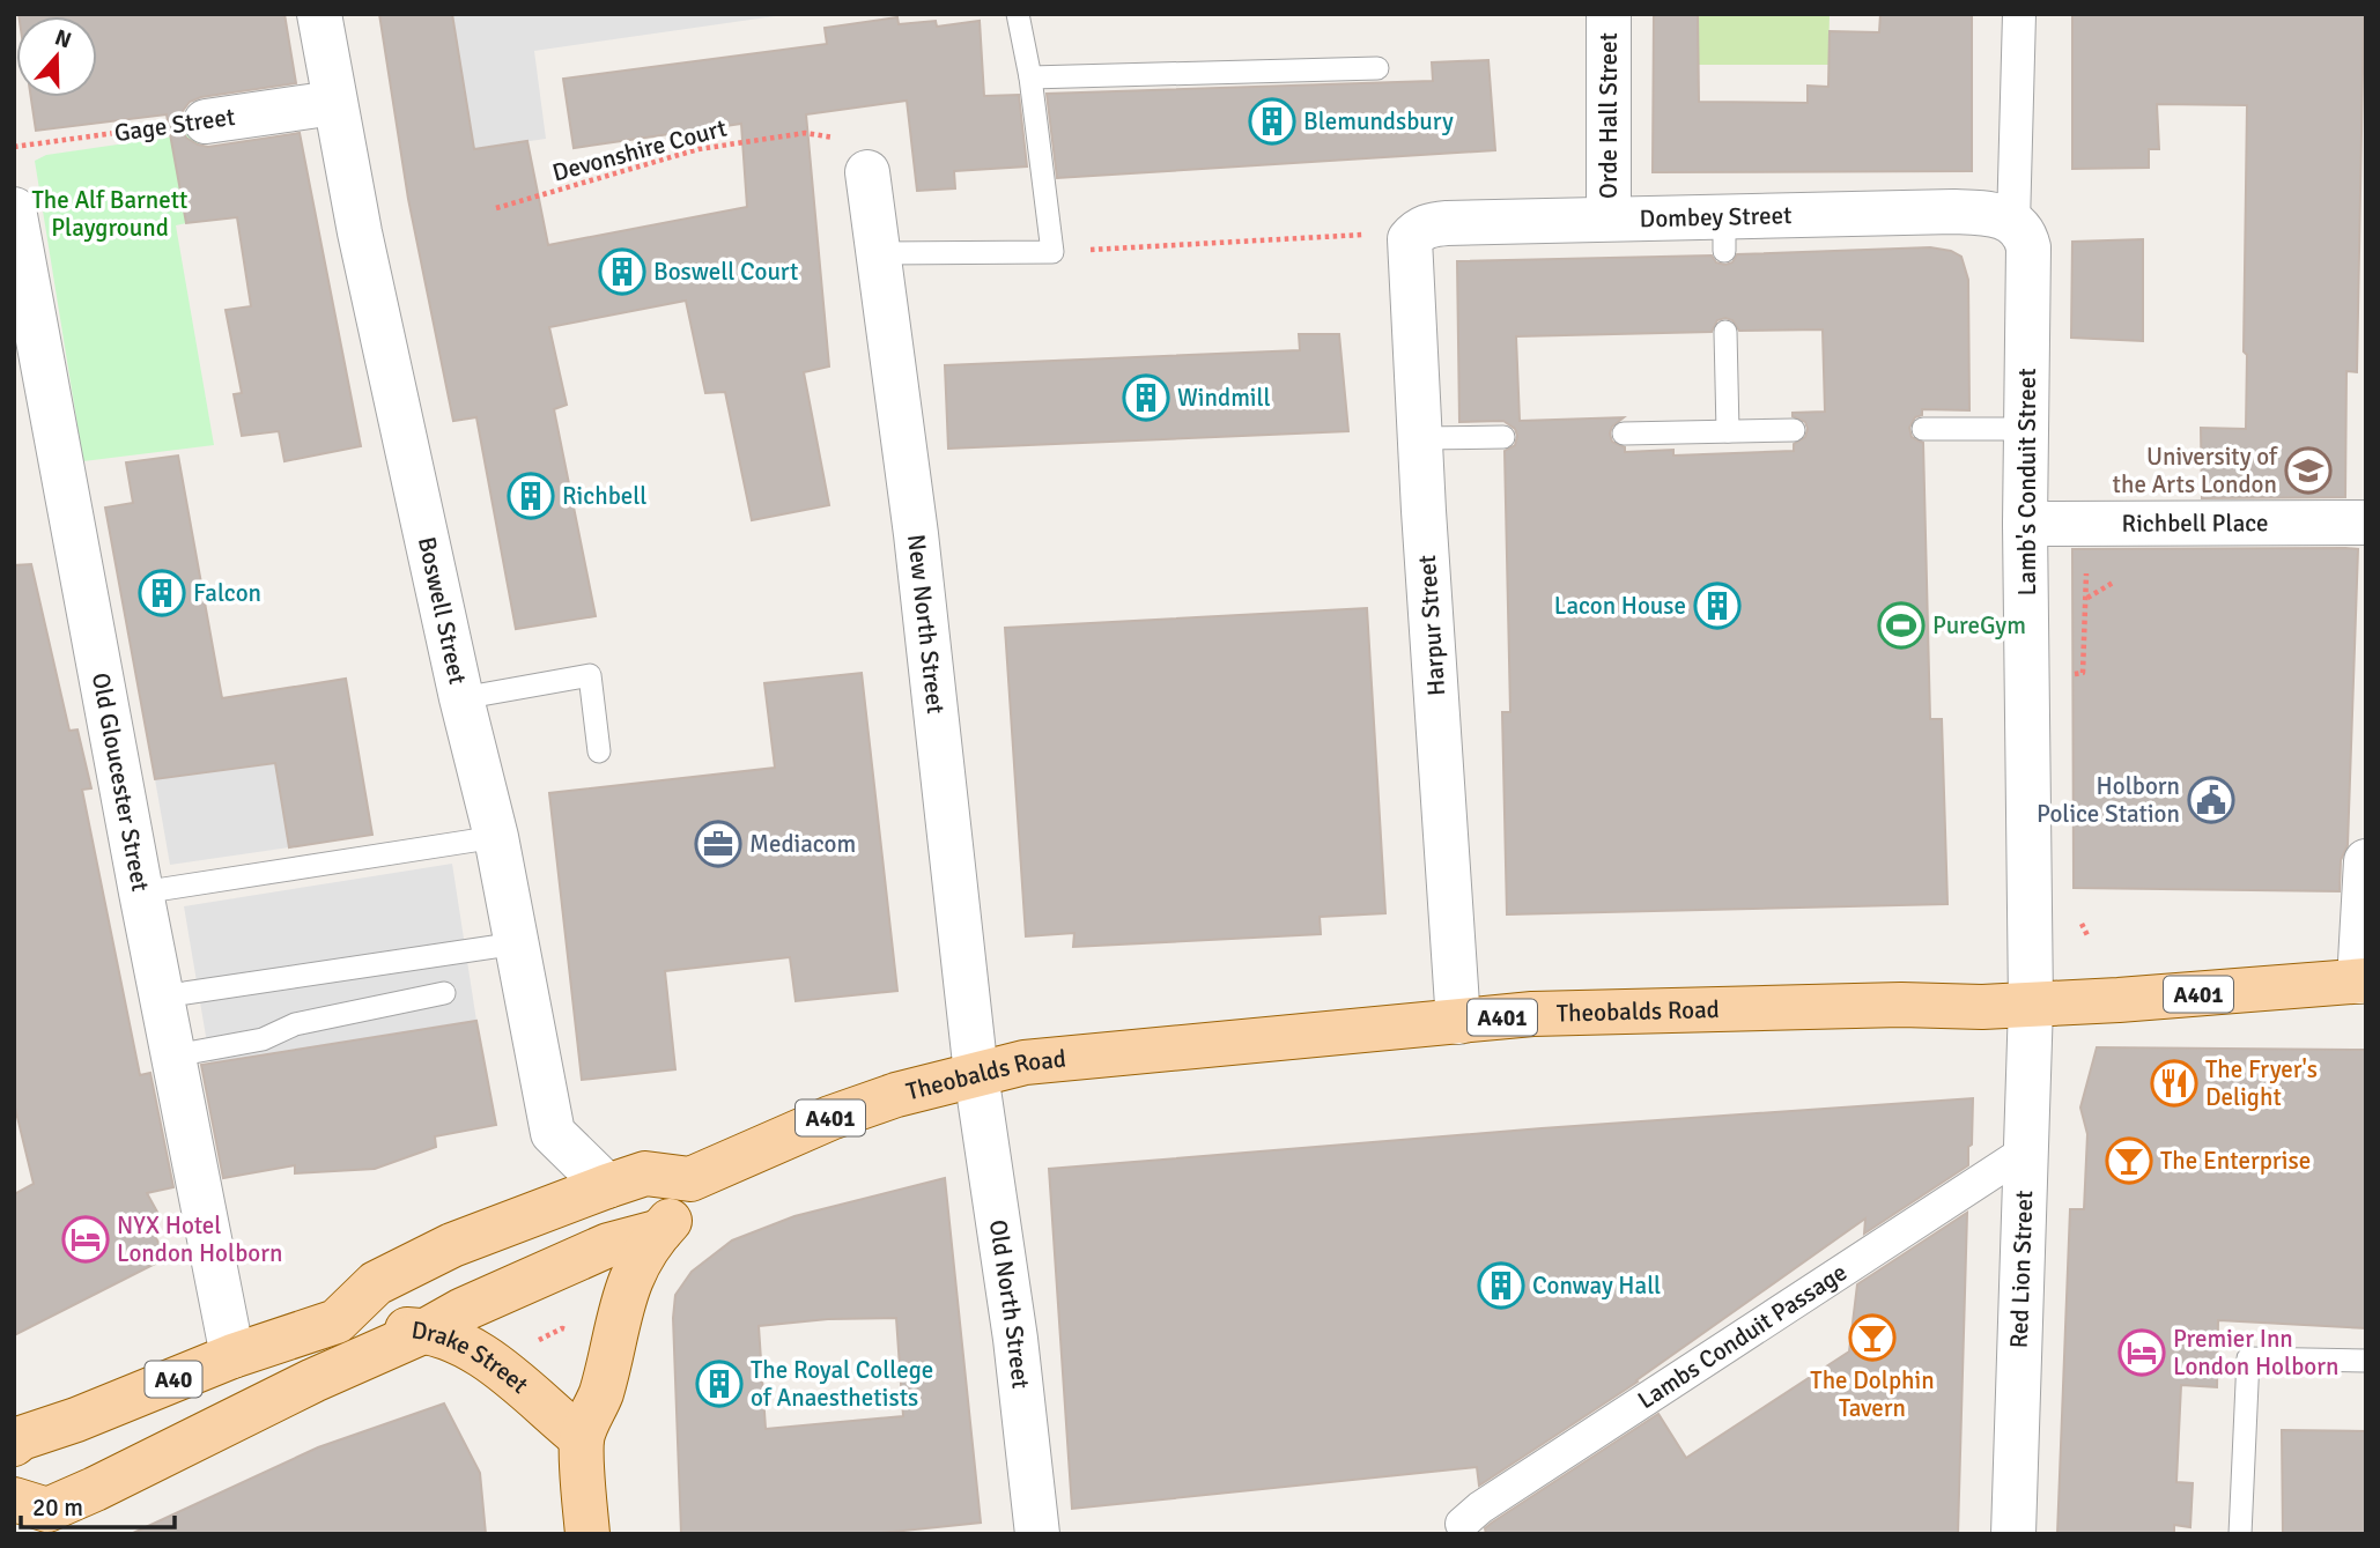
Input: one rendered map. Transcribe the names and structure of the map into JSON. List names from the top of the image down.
{
  "streets": {
    "main road": [
      "A401",
      "Theobalds Road",
      "Drake Street",
      "A40"
    ],
    "street": [
      "Orde Hall Street",
      "Gage Street",
      "Dombey Street",
      "Lamb's Conduit Street",
      "Richbell Place",
      "Boswell Street",
      "New North Street",
      "Harpur Street",
      "Old Gloucester Street",
      "Red Lion Street",
      "Old North Street",
      "Lambs Conduit Passage"
    ],
    "path": ["Devonshire Court"]
  },
  "crossings": [
    ["Orde Hall Street", "Dombey Street"],
    ["Gage Street", "Boswell Street"],
    ["Devonshire Court", "New North Street"],
    ["Dombey Street", "Lamb's Conduit Street"],
    ["Dombey Street", "Harpur Street"],
    ["Lamb's Conduit Street", "Richbell Place"],
    ["Lamb's Conduit Street", "Theobalds Road"],
    ["Lamb's Conduit Street", "Red Lion Street"],
    ["New North Street", "Theobalds Road"],
    ["New North Street", "Old North Street"],
    ["Harpur Street", "Theobalds Road"],
    ["Old Gloucester Street", "A40"],
    ["Theobalds Road", "Red Lion Street"],
    ["Theobalds Road", "Old North Street"],
    ["Red Lion Street", "Lambs Conduit Passage"],
    ["Drake Street", "A40"]
  ],
  "parks": ["The Alf Barnett Playground"],
  "places": {
    "building": [
      "Blemundsbury",
      "Boswell Court",
      "Windmill",
      "Richbell",
      "Falcon",
      "Lacon House",
      "Conway Hall",
      "The Royal College of Anaesthetists"
    ],
    "school or university": ["University of the Arts London"],
    "sports": ["PureGym"],
    "public building": ["Holborn Police Station"],
    "office": ["Mediacom"],
    "restaurant": ["The Fryer's Delight"],
    "bar": ["The Enterprise", "The Dolphin Tavern"],
    "hotel": ["NYX Hotel London Holborn", "Premier Inn London Holborn"]
  },
  "scale_bar": "20 m",
  "north": "top"
}
